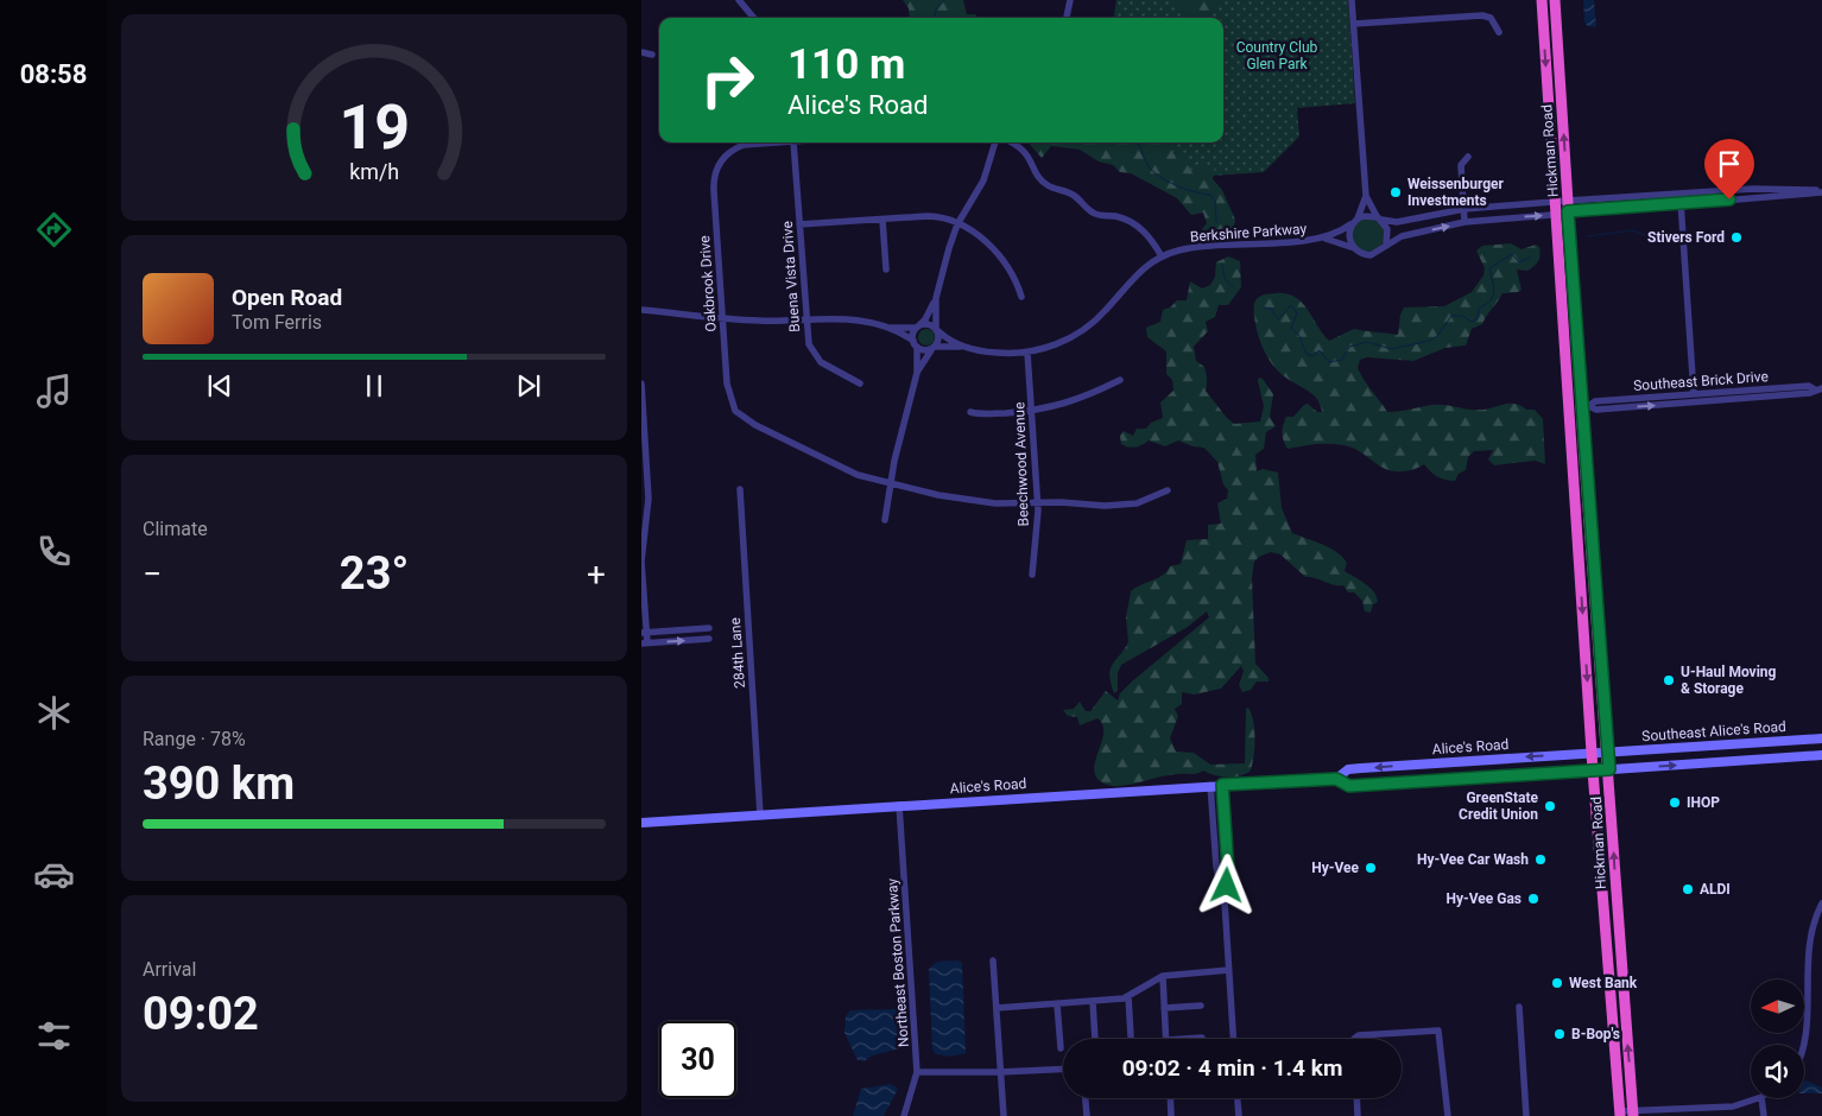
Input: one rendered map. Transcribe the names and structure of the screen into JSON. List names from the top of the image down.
{
  "streets": {
    "highway": ["Hickman Road"],
    "main road": ["Southeast Alice's Road", "Alice's Road"],
    "street": [
      "Berkshire Parkway",
      "Buena Vista Drive",
      "Oakbrook Drive",
      "Southeast Brick Drive",
      "Beechwood Avenue",
      "284th Lane",
      "Northeast Boston Parkway"
    ]
  },
  "crossings": [
    ["Hickman Road", "Southeast Brick Drive"],
    ["Hickman Road", "Southeast Alice's Road"],
    ["Hickman Road", "Alice's Road"],
    ["Berkshire Parkway", "Beechwood Avenue"],
    ["284th Lane", "Alice's Road"],
    ["Southeast Alice's Road", "Alice's Road"],
    ["Alice's Road", "Northeast Boston Parkway"]
  ],
  "parks": ["Country Club Glen Park"],
  "places": [
    "Weissenburger Investments",
    "Stivers Ford",
    "U-Haul Moving & Storage",
    "IHOP",
    "GreenState Credit Union",
    "Hy-Vee Car Wash",
    "Hy-Vee",
    "ALDI",
    "Hy-Vee Gas",
    "West Bank",
    "B-Bop's"
  ],
  "north": "left",
  "page": {
    "tabs": "08:58",
    "turn": ["110 m", "Alice's Road"],
    "song": ["Open Road", "Tom Ferris"],
    "tile": [
      "Climate",
      ["Range · 78%", "390 km"],
      ["Arrival", "09:02"]
    ],
    "heat": ["−", "23°", "+"],
    "limit": "30",
    "trip": "09:02 · 4 min · 1.4 km",
    "gauge": ["19", "km/h"]
  }
}
